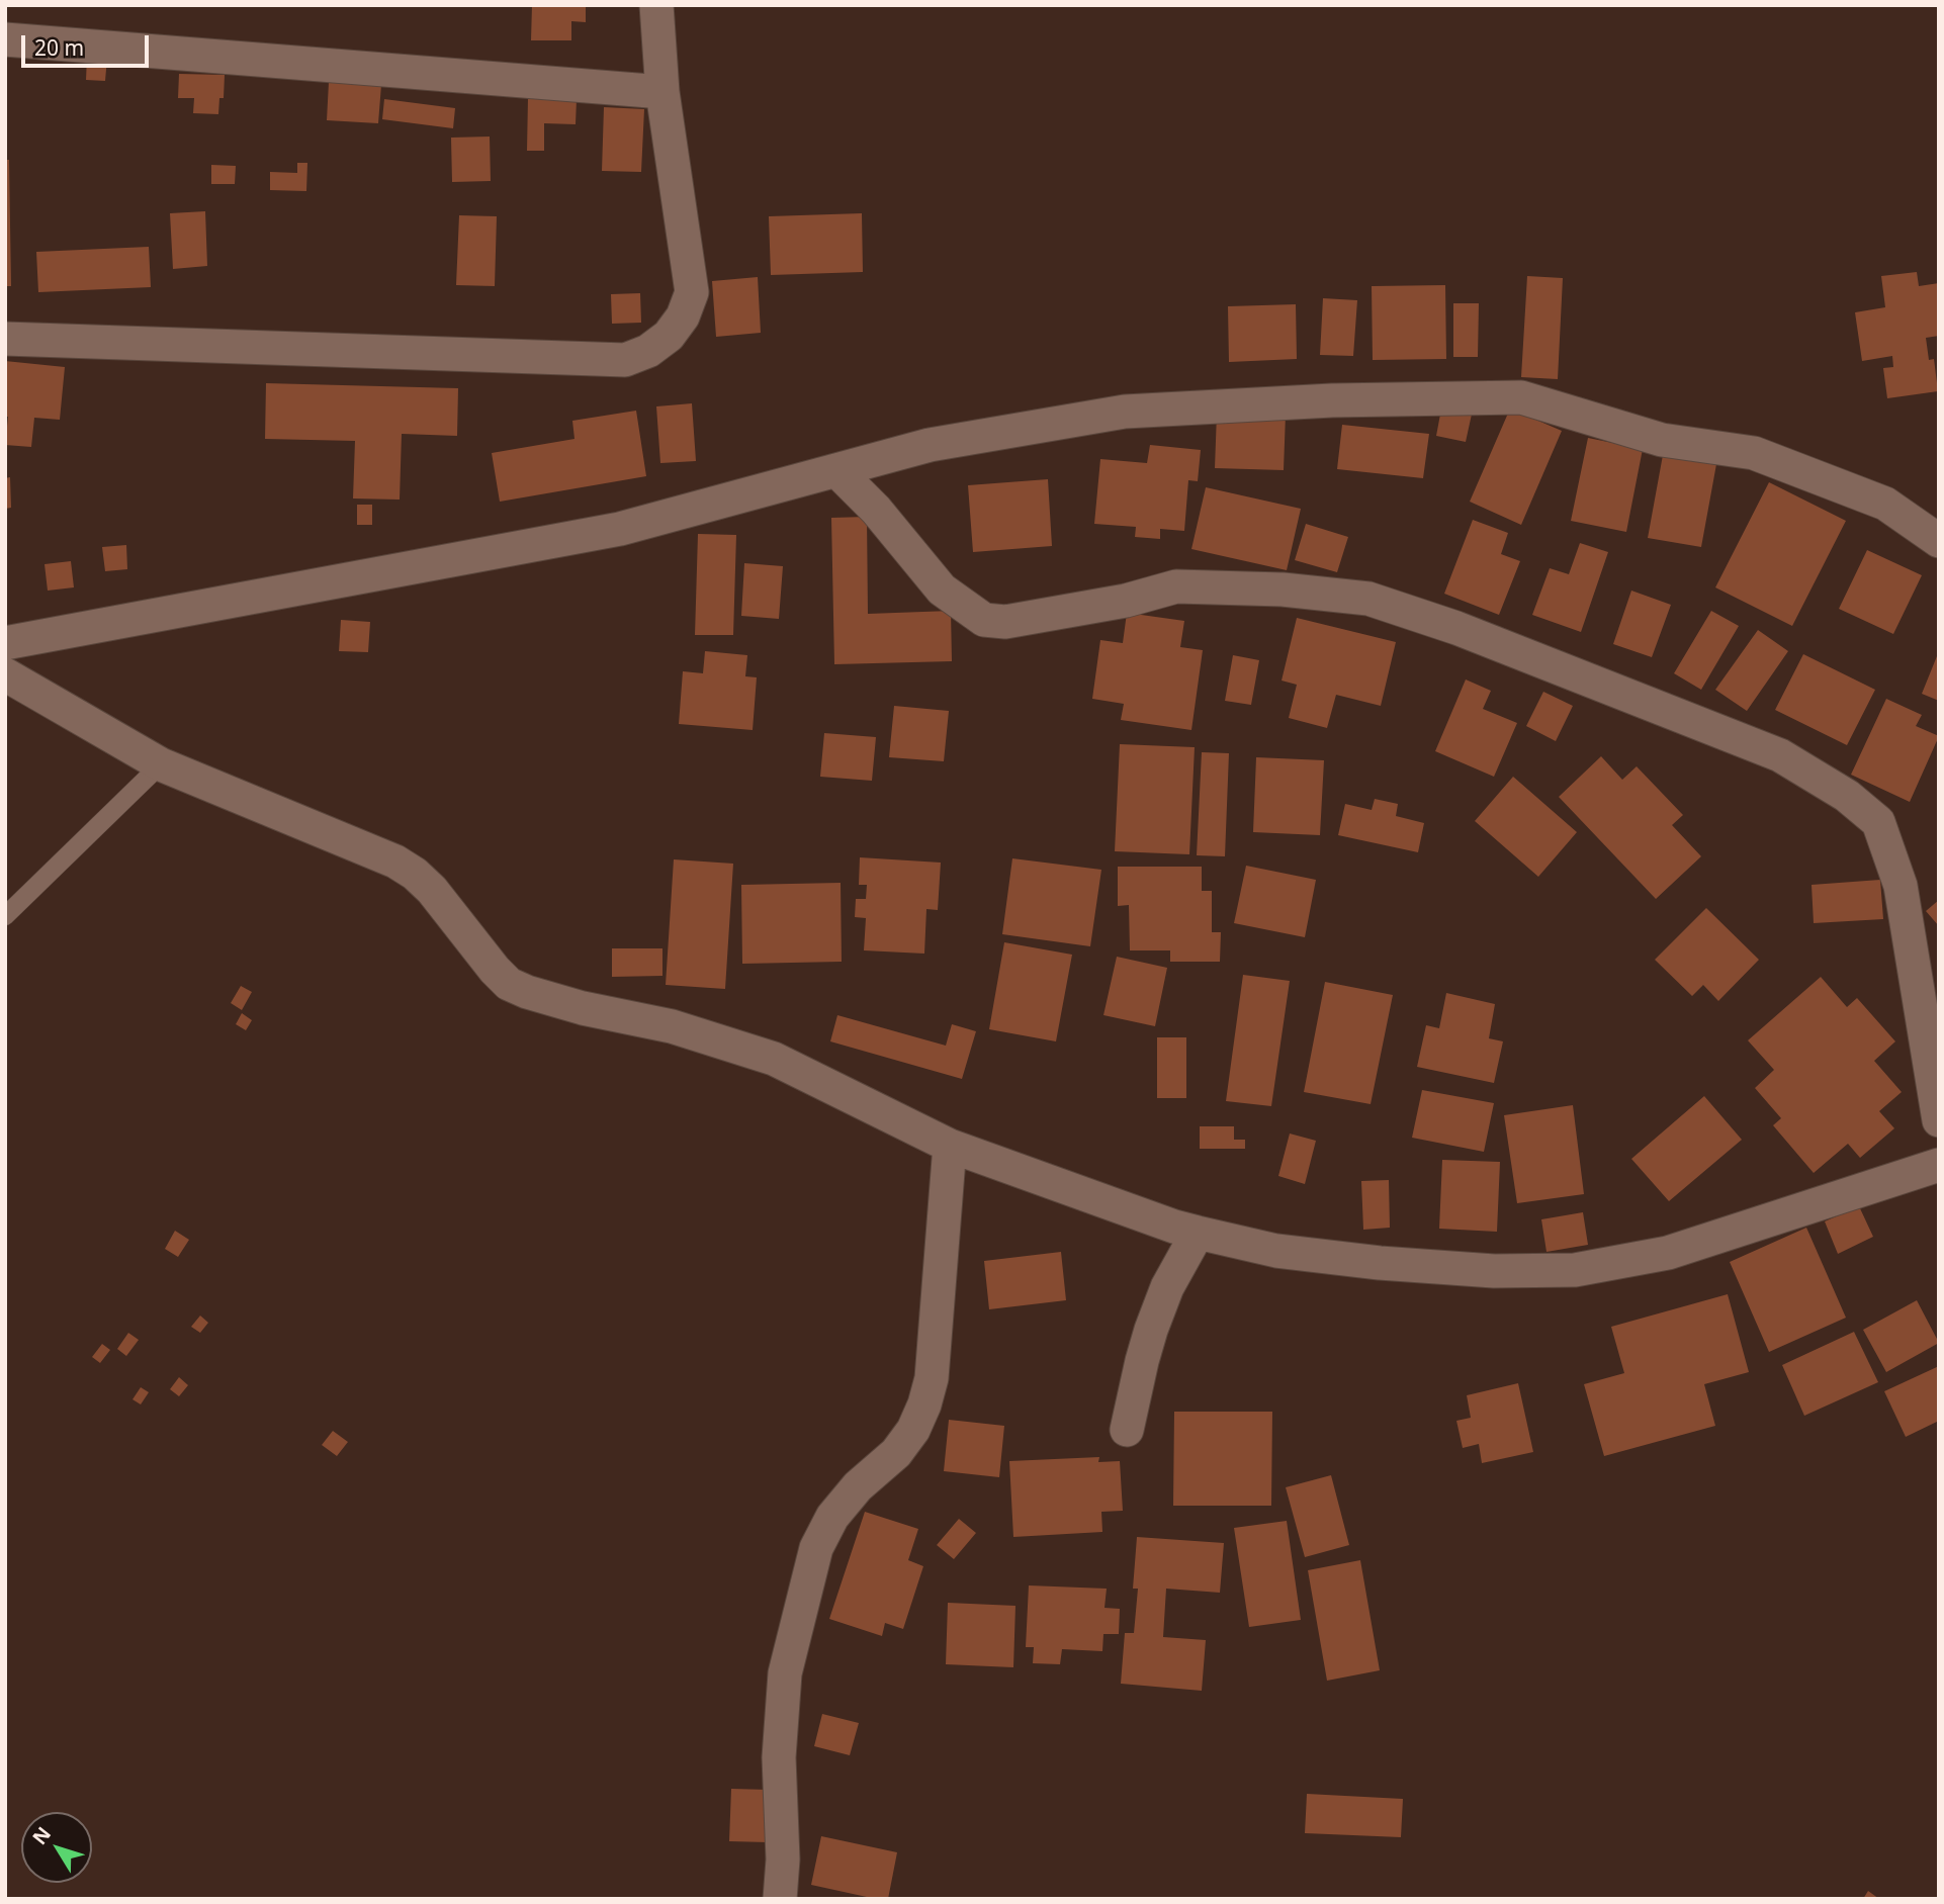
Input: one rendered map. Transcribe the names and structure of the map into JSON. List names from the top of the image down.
{
  "scale_bar": "20 m",
  "north": "top left"
}
